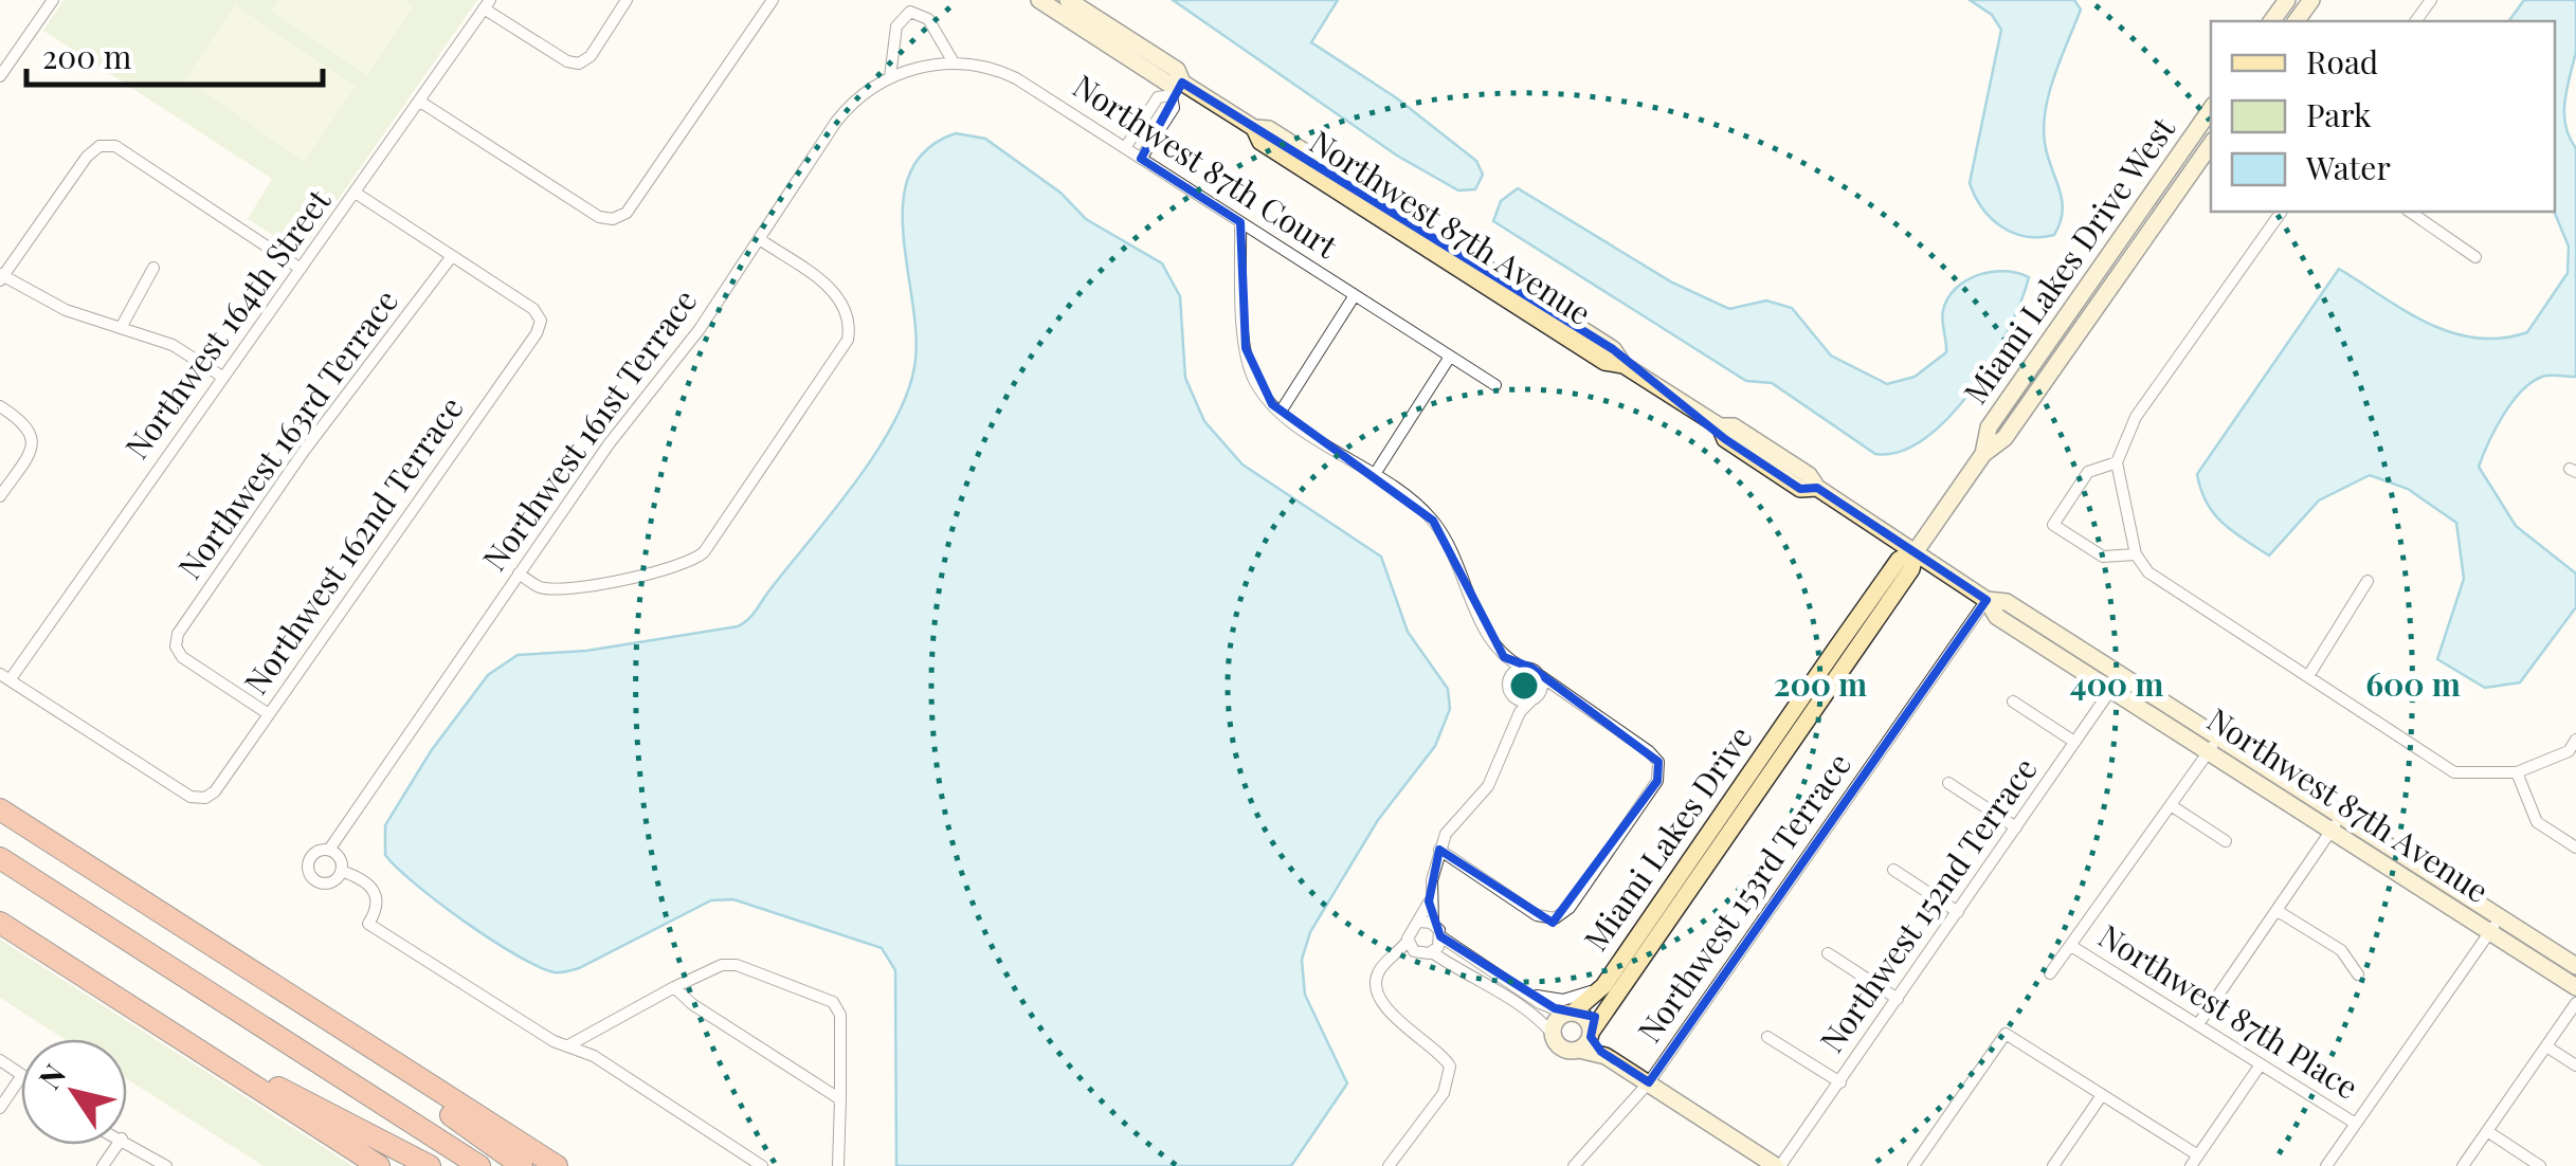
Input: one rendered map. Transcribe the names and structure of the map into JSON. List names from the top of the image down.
{
  "streets": {
    "street": [
      "Northwest 87th Court",
      "Northwest 87th Avenue",
      "Miami Lakes Drive West",
      "Northwest 164th Street",
      "Northwest 161st Terrace",
      "Northwest 163rd Terrace",
      "Northwest 162nd Terrace",
      "Miami Lakes Drive",
      "Northwest 153rd Terrace",
      "Northwest 152nd Terrace",
      "Northwest 87th Place"
    ]
  },
  "crossings": [
    ["Northwest 87th Court", "Northwest 161st Terrace"],
    ["Northwest 87th Avenue", "Miami Lakes Drive West"],
    ["Northwest 87th Avenue", "Miami Lakes Drive"],
    ["Northwest 87th Avenue", "Northwest 153rd Terrace"],
    ["Northwest 87th Avenue", "Northwest 152nd Terrace"],
    ["Miami Lakes Drive West", "Miami Lakes Drive"],
    ["Northwest 164th Street", "Northwest 162nd Terrace"],
    ["Northwest 163rd Terrace", "Northwest 162nd Terrace"]
  ],
  "legend": ["Road", "Park", "Water"],
  "scale_bar": "200 m",
  "north": "top left",
  "rings": ["200 m", "400 m", "600 m"]
}
